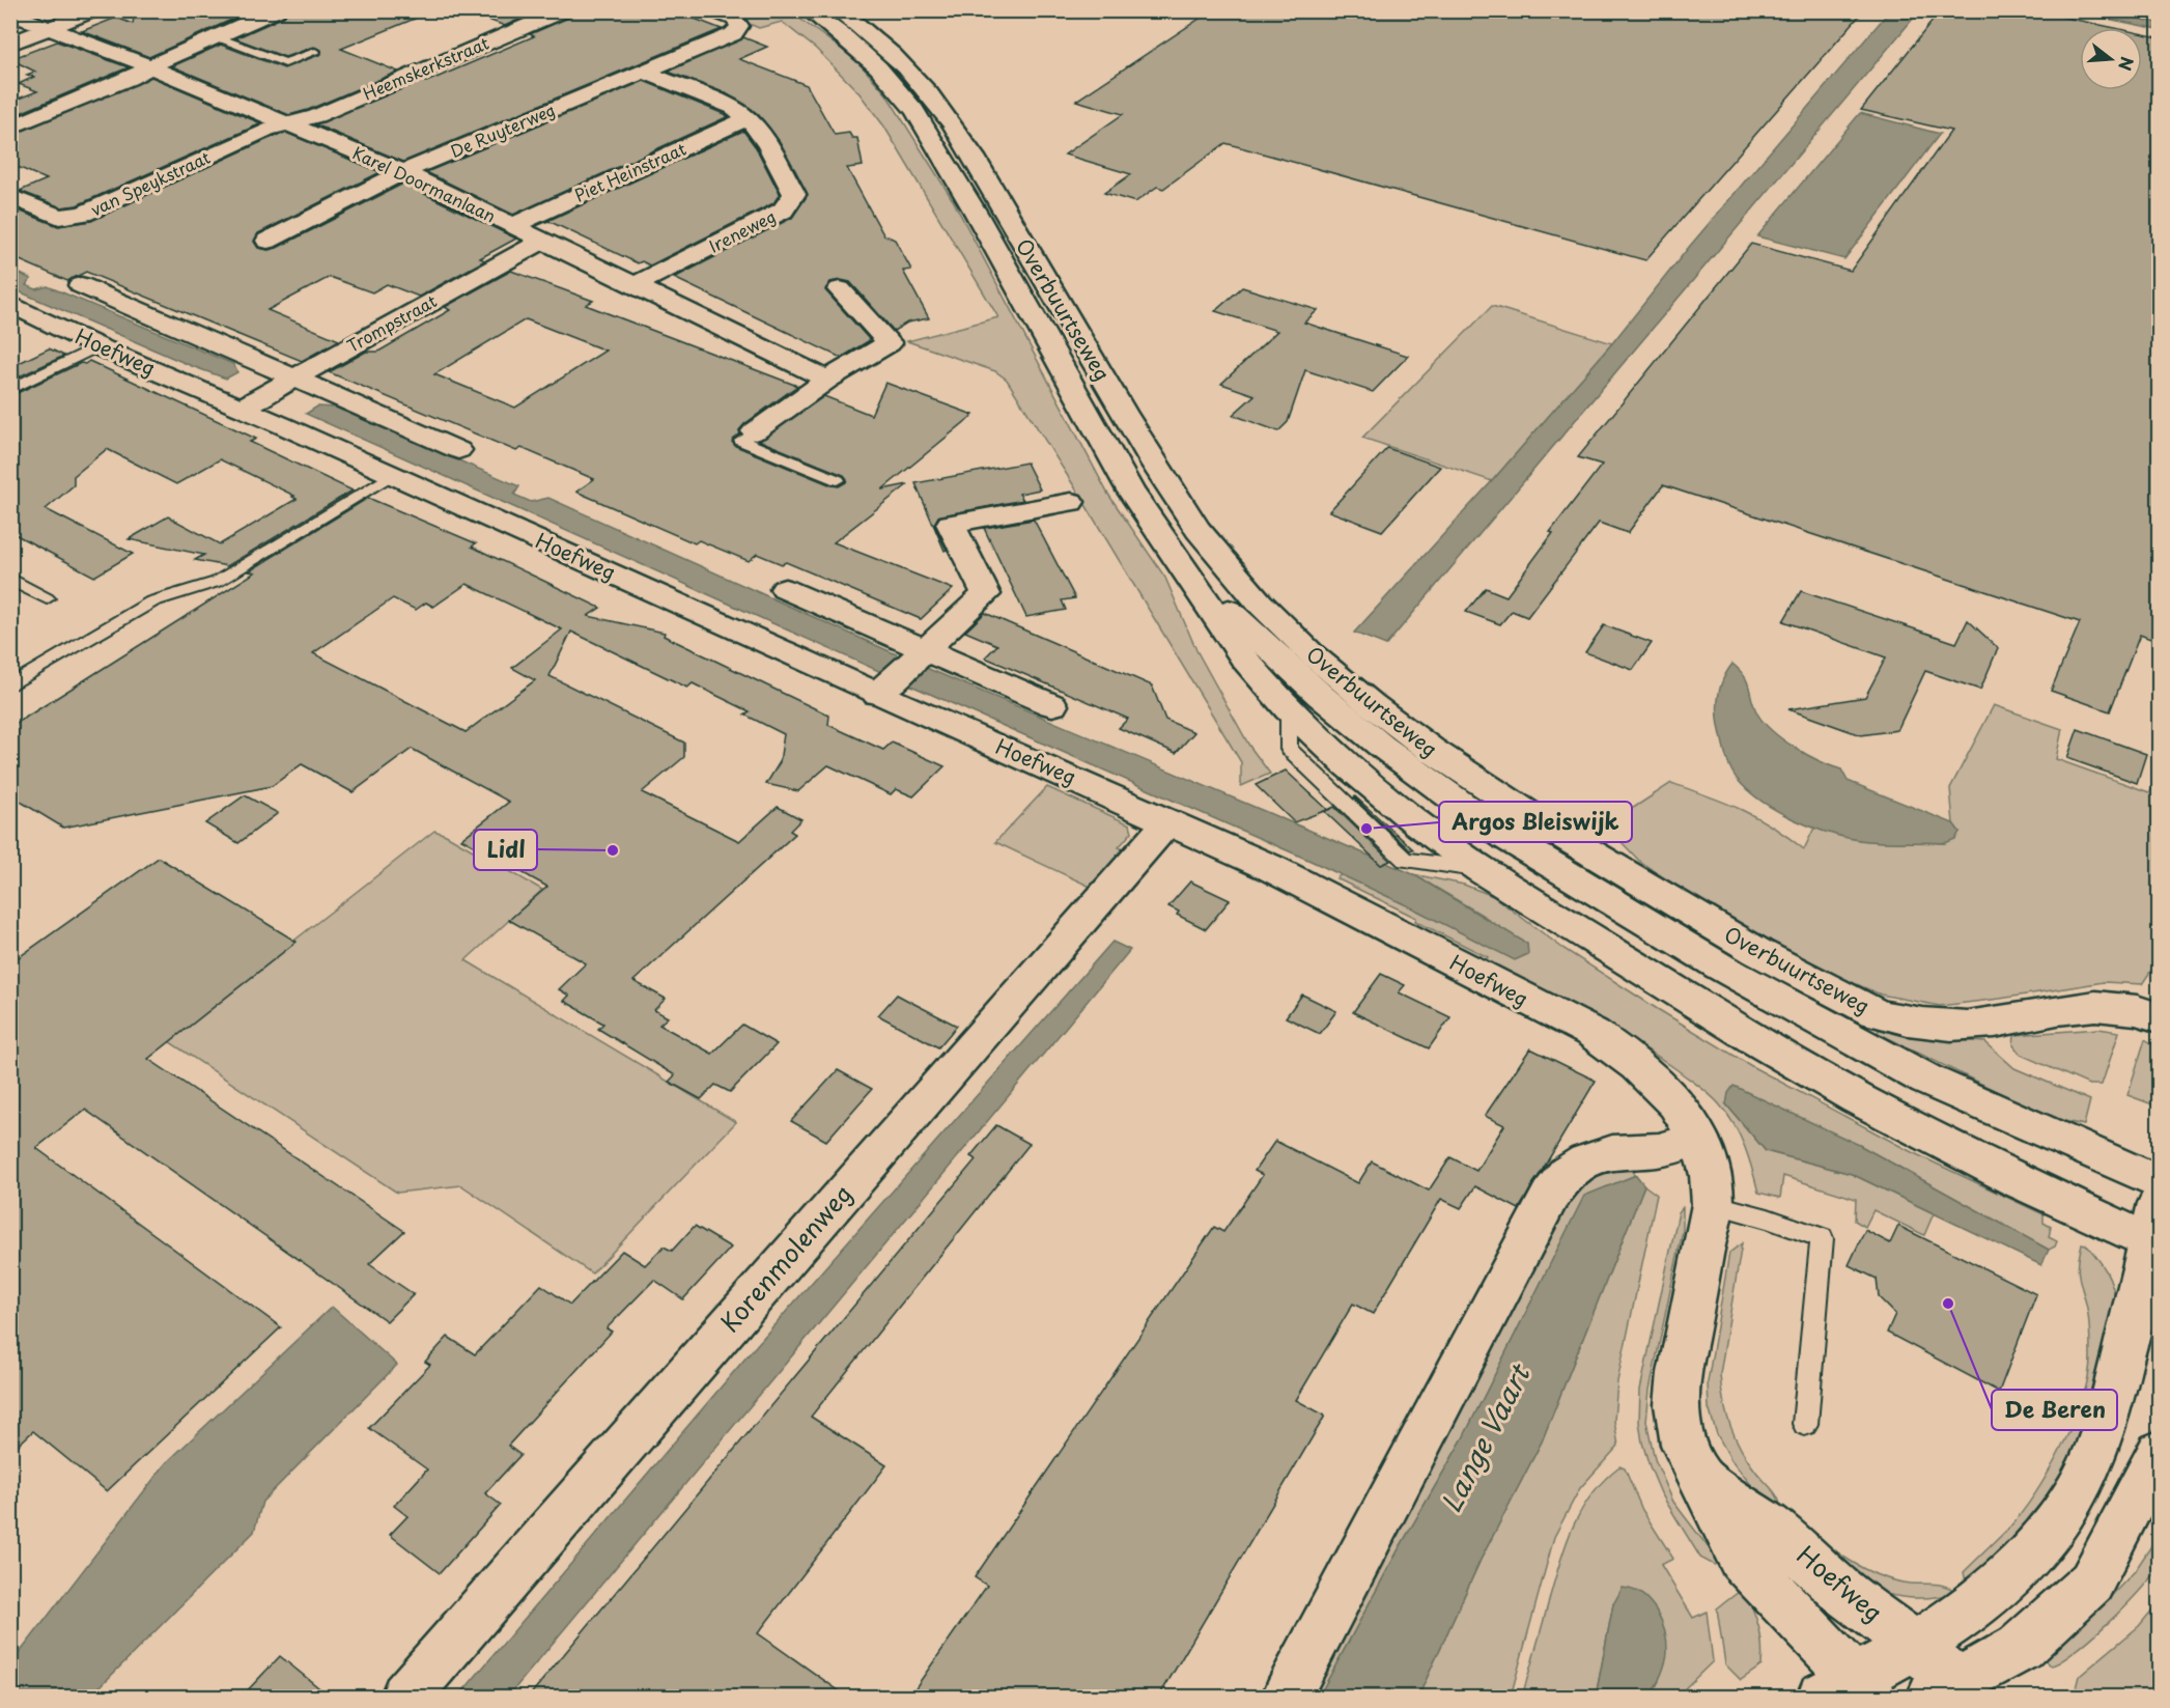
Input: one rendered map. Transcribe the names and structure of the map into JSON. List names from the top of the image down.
{
  "streets": {
    "street": [
      "Heemskerkstraat",
      "De Ruyterweg",
      "Piet Heinstraat",
      "van Speykstraat",
      "Karel Doormanlaan",
      "Ireneweg",
      "Overbuurtseweg",
      "Trompstraat",
      "Hoefweg",
      "Korenmolenweg"
    ]
  },
  "crossings": [
    ["Heemskerkstraat", "van Speykstraat"],
    ["Heemskerkstraat", "Karel Doormanlaan"],
    ["De Ruyterweg", "Karel Doormanlaan"],
    ["De Ruyterweg", "Ireneweg"],
    ["Piet Heinstraat", "Karel Doormanlaan"],
    ["Piet Heinstraat", "Ireneweg"],
    ["van Speykstraat", "Karel Doormanlaan"],
    ["Karel Doormanlaan", "Ireneweg"],
    ["Karel Doormanlaan", "Trompstraat"],
    ["Trompstraat", "Hoefweg"],
    ["Hoefweg", "Korenmolenweg"]
  ],
  "water": ["Lange Vaart"],
  "places": ["Argos Bleiswijk", "Lidl", "De Beren"],
  "north": "right"
}
